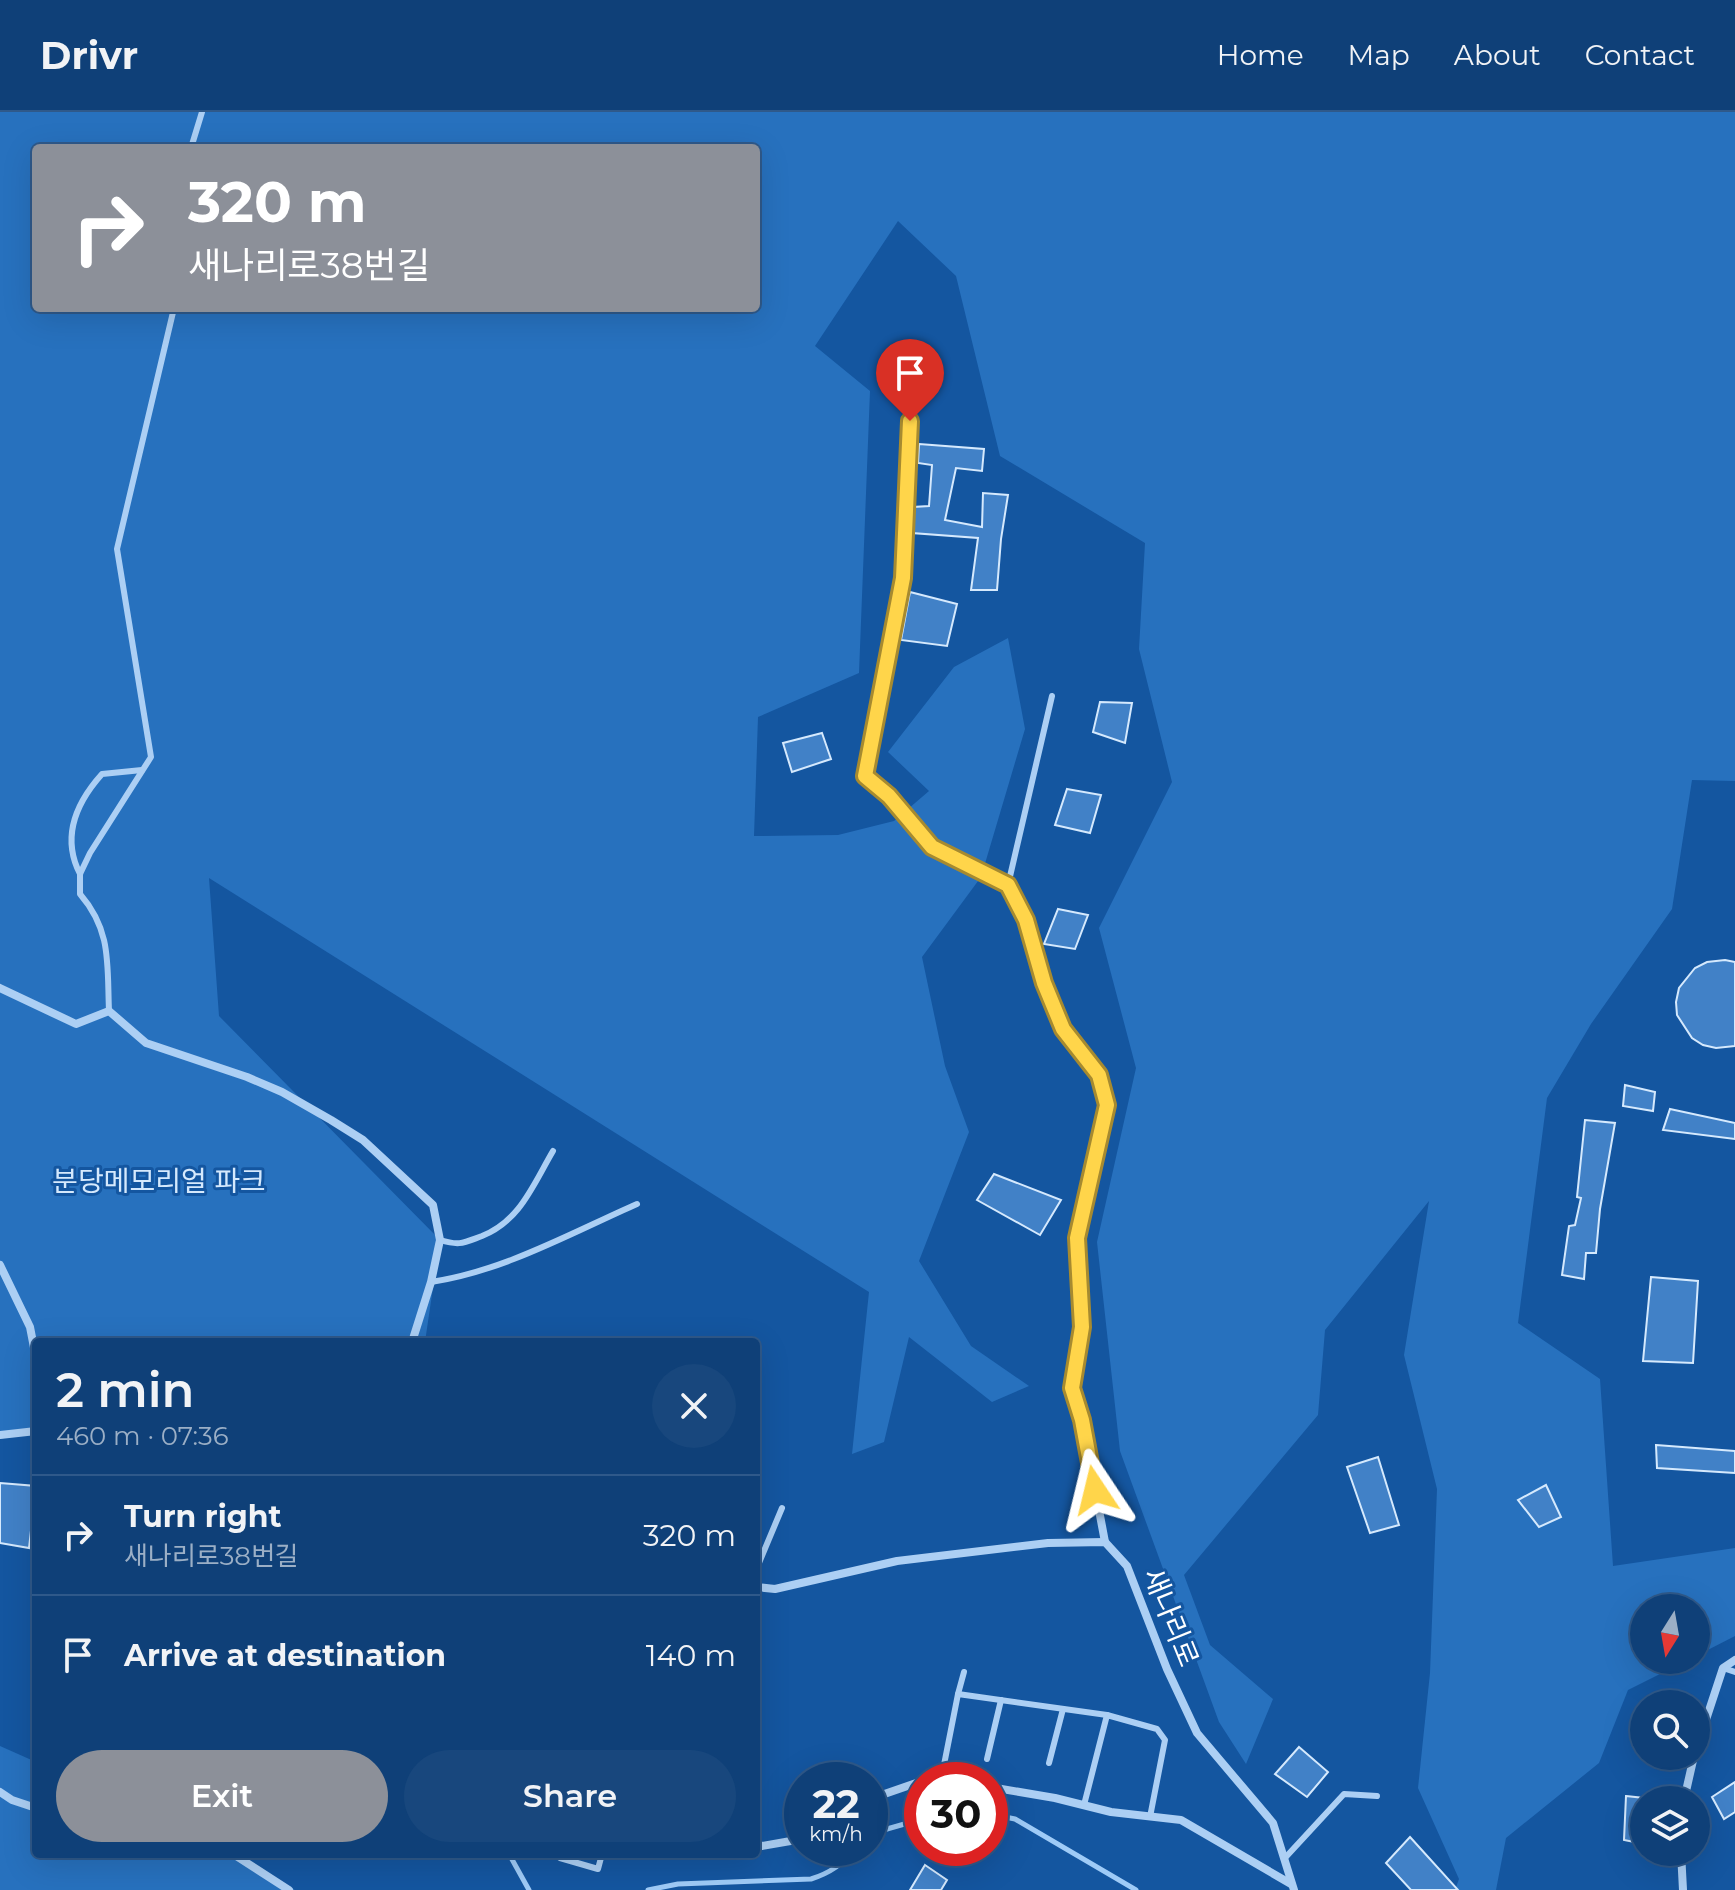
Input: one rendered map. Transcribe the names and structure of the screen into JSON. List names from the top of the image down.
{
  "streets": {
    "street": ["새나리로"]
  },
  "parks": ["분당메모리얼 파크"],
  "north": "bottom",
  "page": {
    "header": "Drivr",
    "nav": [
      "Home",
      "Map",
      "About",
      "Contact"
    ],
    "turn": ["320 m", "새나리로38번길"],
    "heading": ["2 min", "460 m · 07:36"],
    "list": [
      {
        "name": "Turn right",
        "note": "새나리로38번길",
        "value": "320 m"
      },
      {
        "name": "Arrive at destination",
        "value": "140 m"
      }
    ],
    "buttons": ["Exit", "Share"],
    "speed": "22 km/h",
    "limit": "30"
  }
}
